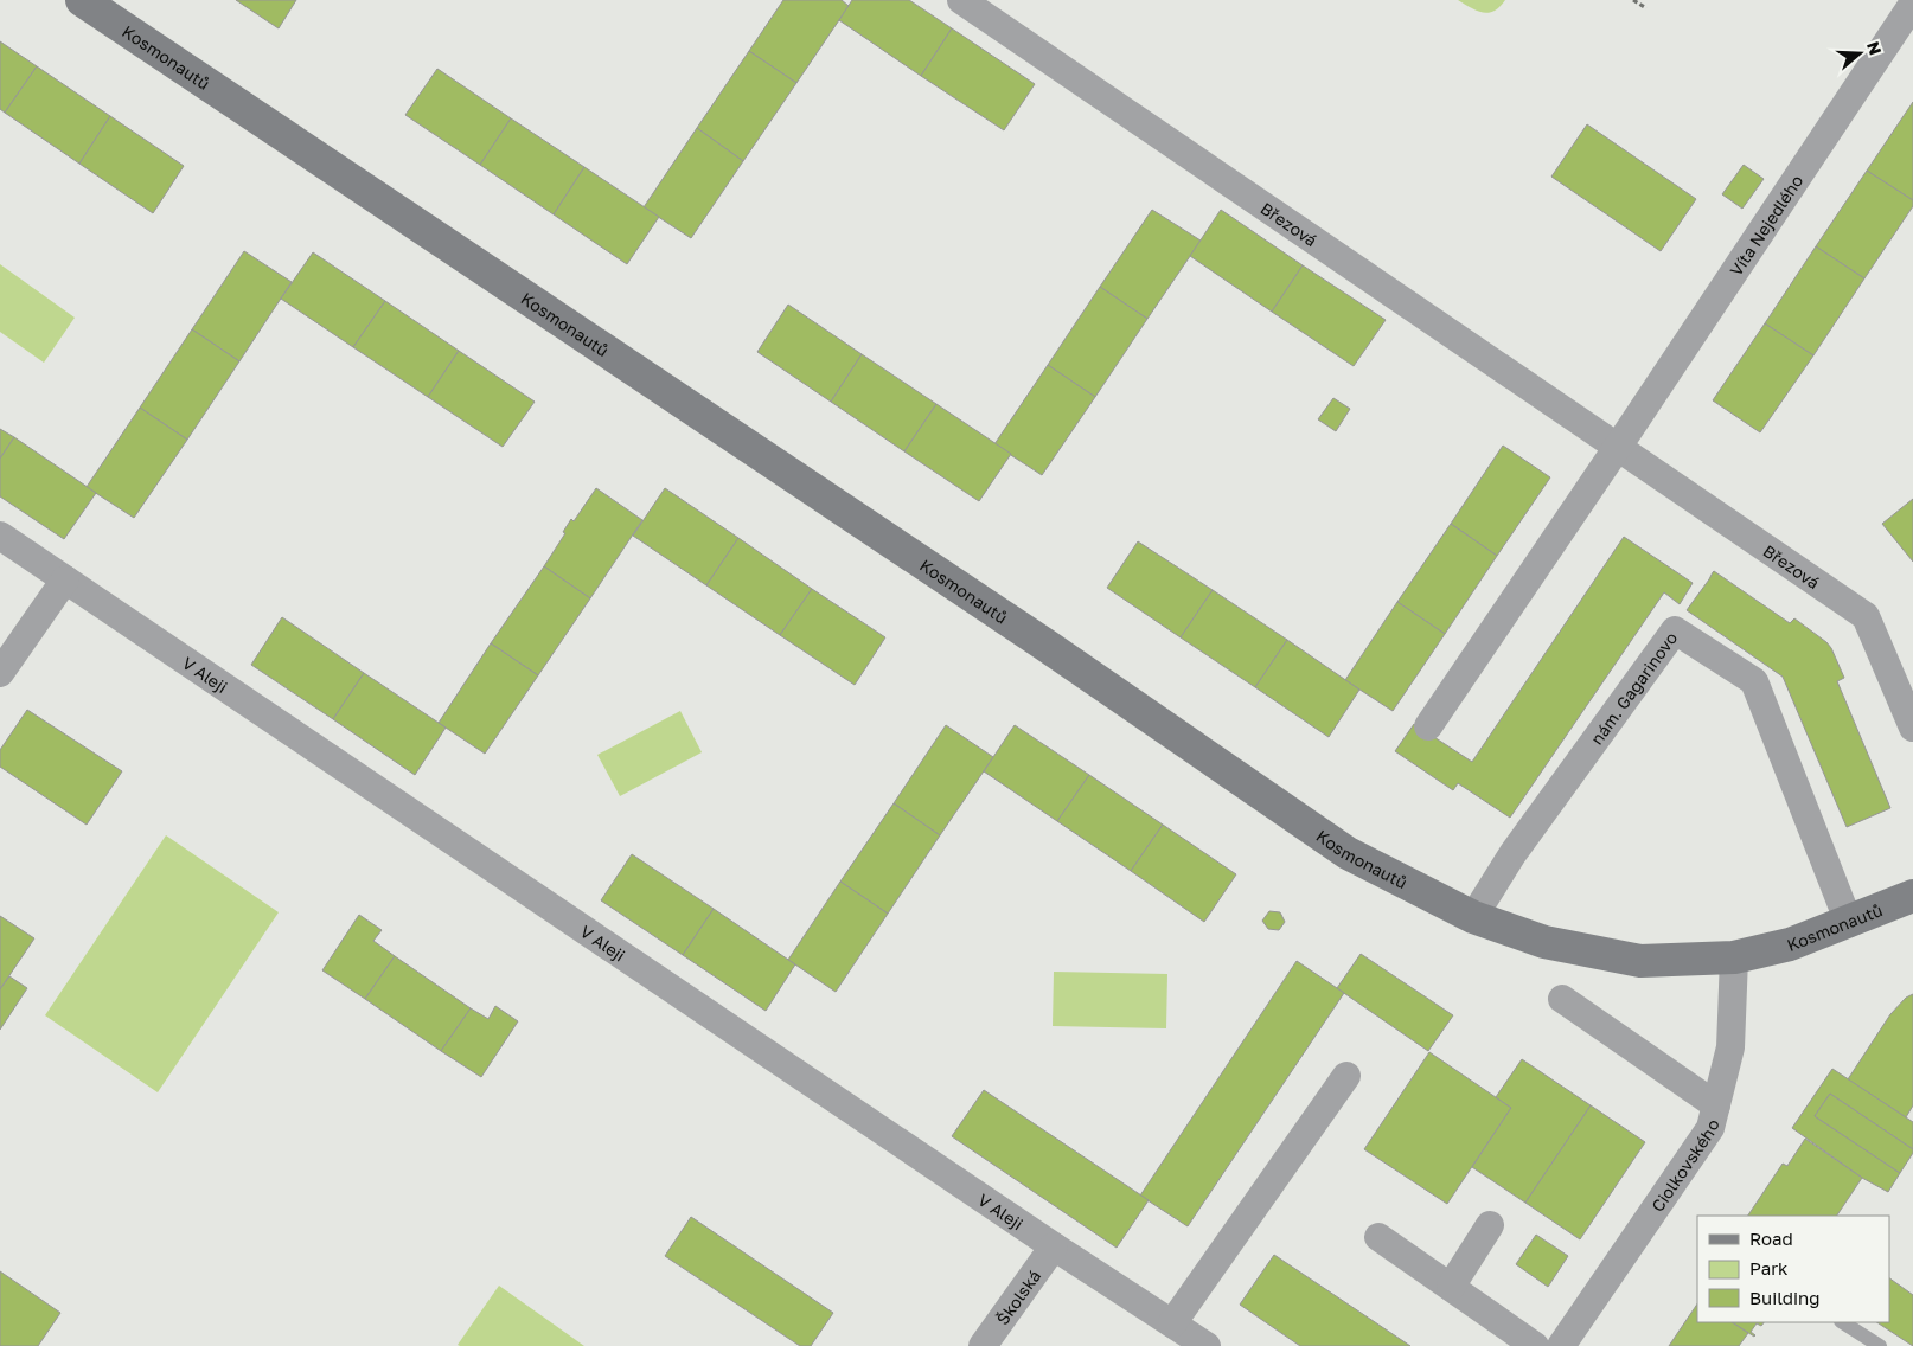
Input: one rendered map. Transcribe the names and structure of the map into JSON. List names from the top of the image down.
{
  "streets": {
    "street": [
      "Kosmonautů",
      "Březová",
      "Víta Nejedlého",
      "V Aleji",
      "nám. Gagarinovo",
      "Ciolkovského",
      "Školská"
    ]
  },
  "crossings": [
    ["Kosmonautů", "nám. Gagarinovo"],
    ["Kosmonautů", "Ciolkovského"],
    ["Březová", "Víta Nejedlého"],
    ["V Aleji", "Školská"]
  ],
  "legend": ["Road", "Park", "Building"],
  "north": "right"
}
